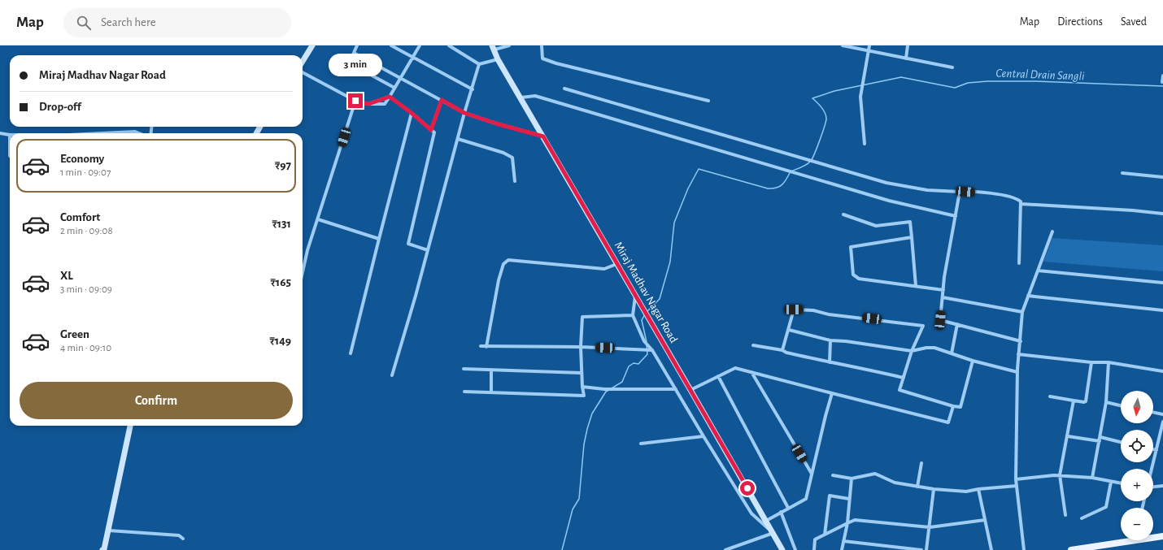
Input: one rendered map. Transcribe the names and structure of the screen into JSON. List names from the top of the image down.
{
  "streets": {
    "street": ["Miraj Madhav Nagar Road"]
  },
  "water": ["Central Drain Sangli"],
  "north": "bottom",
  "page": {
    "header": "Map",
    "search": "Search here",
    "nav": ["Map", "Directions", "Saved"],
    "bubble": "3 min",
    "banner": ["Miraj Madhav Nagar Road", "Drop-off"],
    "list": [
      {
        "name": "Economy",
        "note": "1 min · 09:07",
        "value": "₹97"
      },
      {
        "name": "Comfort",
        "note": "2 min · 09:08",
        "value": "₹131"
      },
      {
        "name": "XL",
        "note": "3 min · 09:09",
        "value": "₹165"
      },
      {
        "name": "Green",
        "note": "4 min · 09:10",
        "value": "₹149"
      }
    ],
    "buttons": "Confirm",
    "map_buttons": ["+", "−"]
  }
}
